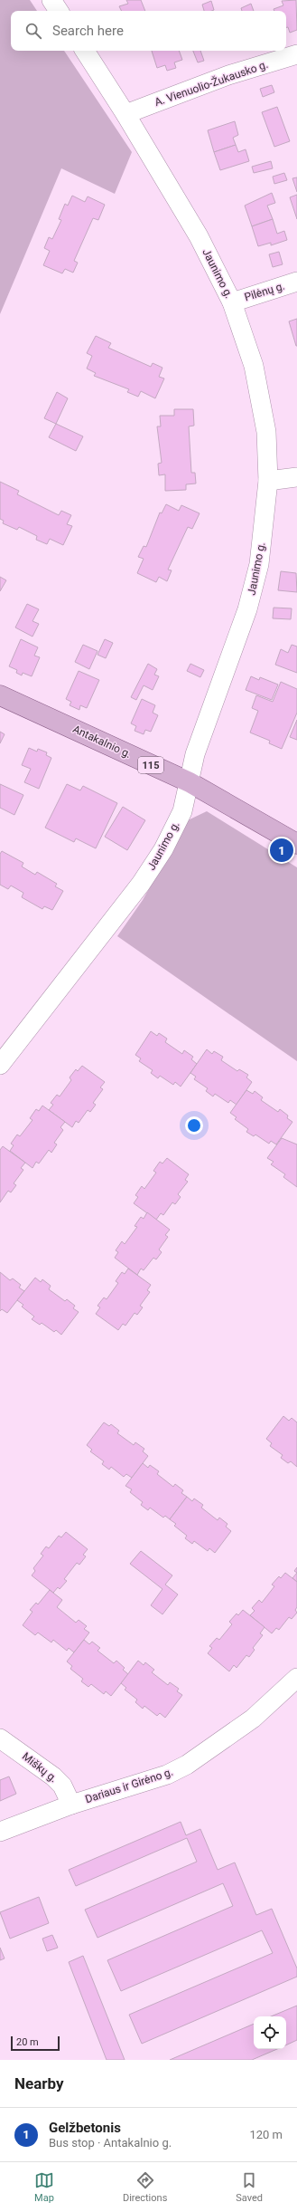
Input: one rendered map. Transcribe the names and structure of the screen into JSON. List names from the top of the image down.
{
  "streets": {
    "main road": ["Antakalnio g.", "115"],
    "street": [
      "A. Vienuolio-Žukausko g.",
      "Jaunimo g.",
      "Pilėnų g.",
      "Miškų g.",
      "Dariaus ir Girėno g."
    ]
  },
  "crossings": [
    ["A. Vienuolio-Žukausko g.", "Jaunimo g."],
    ["Jaunimo g.", "Pilėnų g."],
    ["Jaunimo g.", "Antakalnio g."],
    ["Miškų g.", "Dariaus ir Girėno g."]
  ],
  "scale_bar": "20 m",
  "page": {
    "search": "Search here",
    "pins": "1",
    "scale": "20 m",
    "heading": "Nearby",
    "list": [
      {
        "mark": "1",
        "name": "Gelžbetonis",
        "note": "Bus stop · Antakalnio g.",
        "value": "120 m"
      }
    ],
    "nav": ["Map", "Directions", "Saved"]
  }
}
